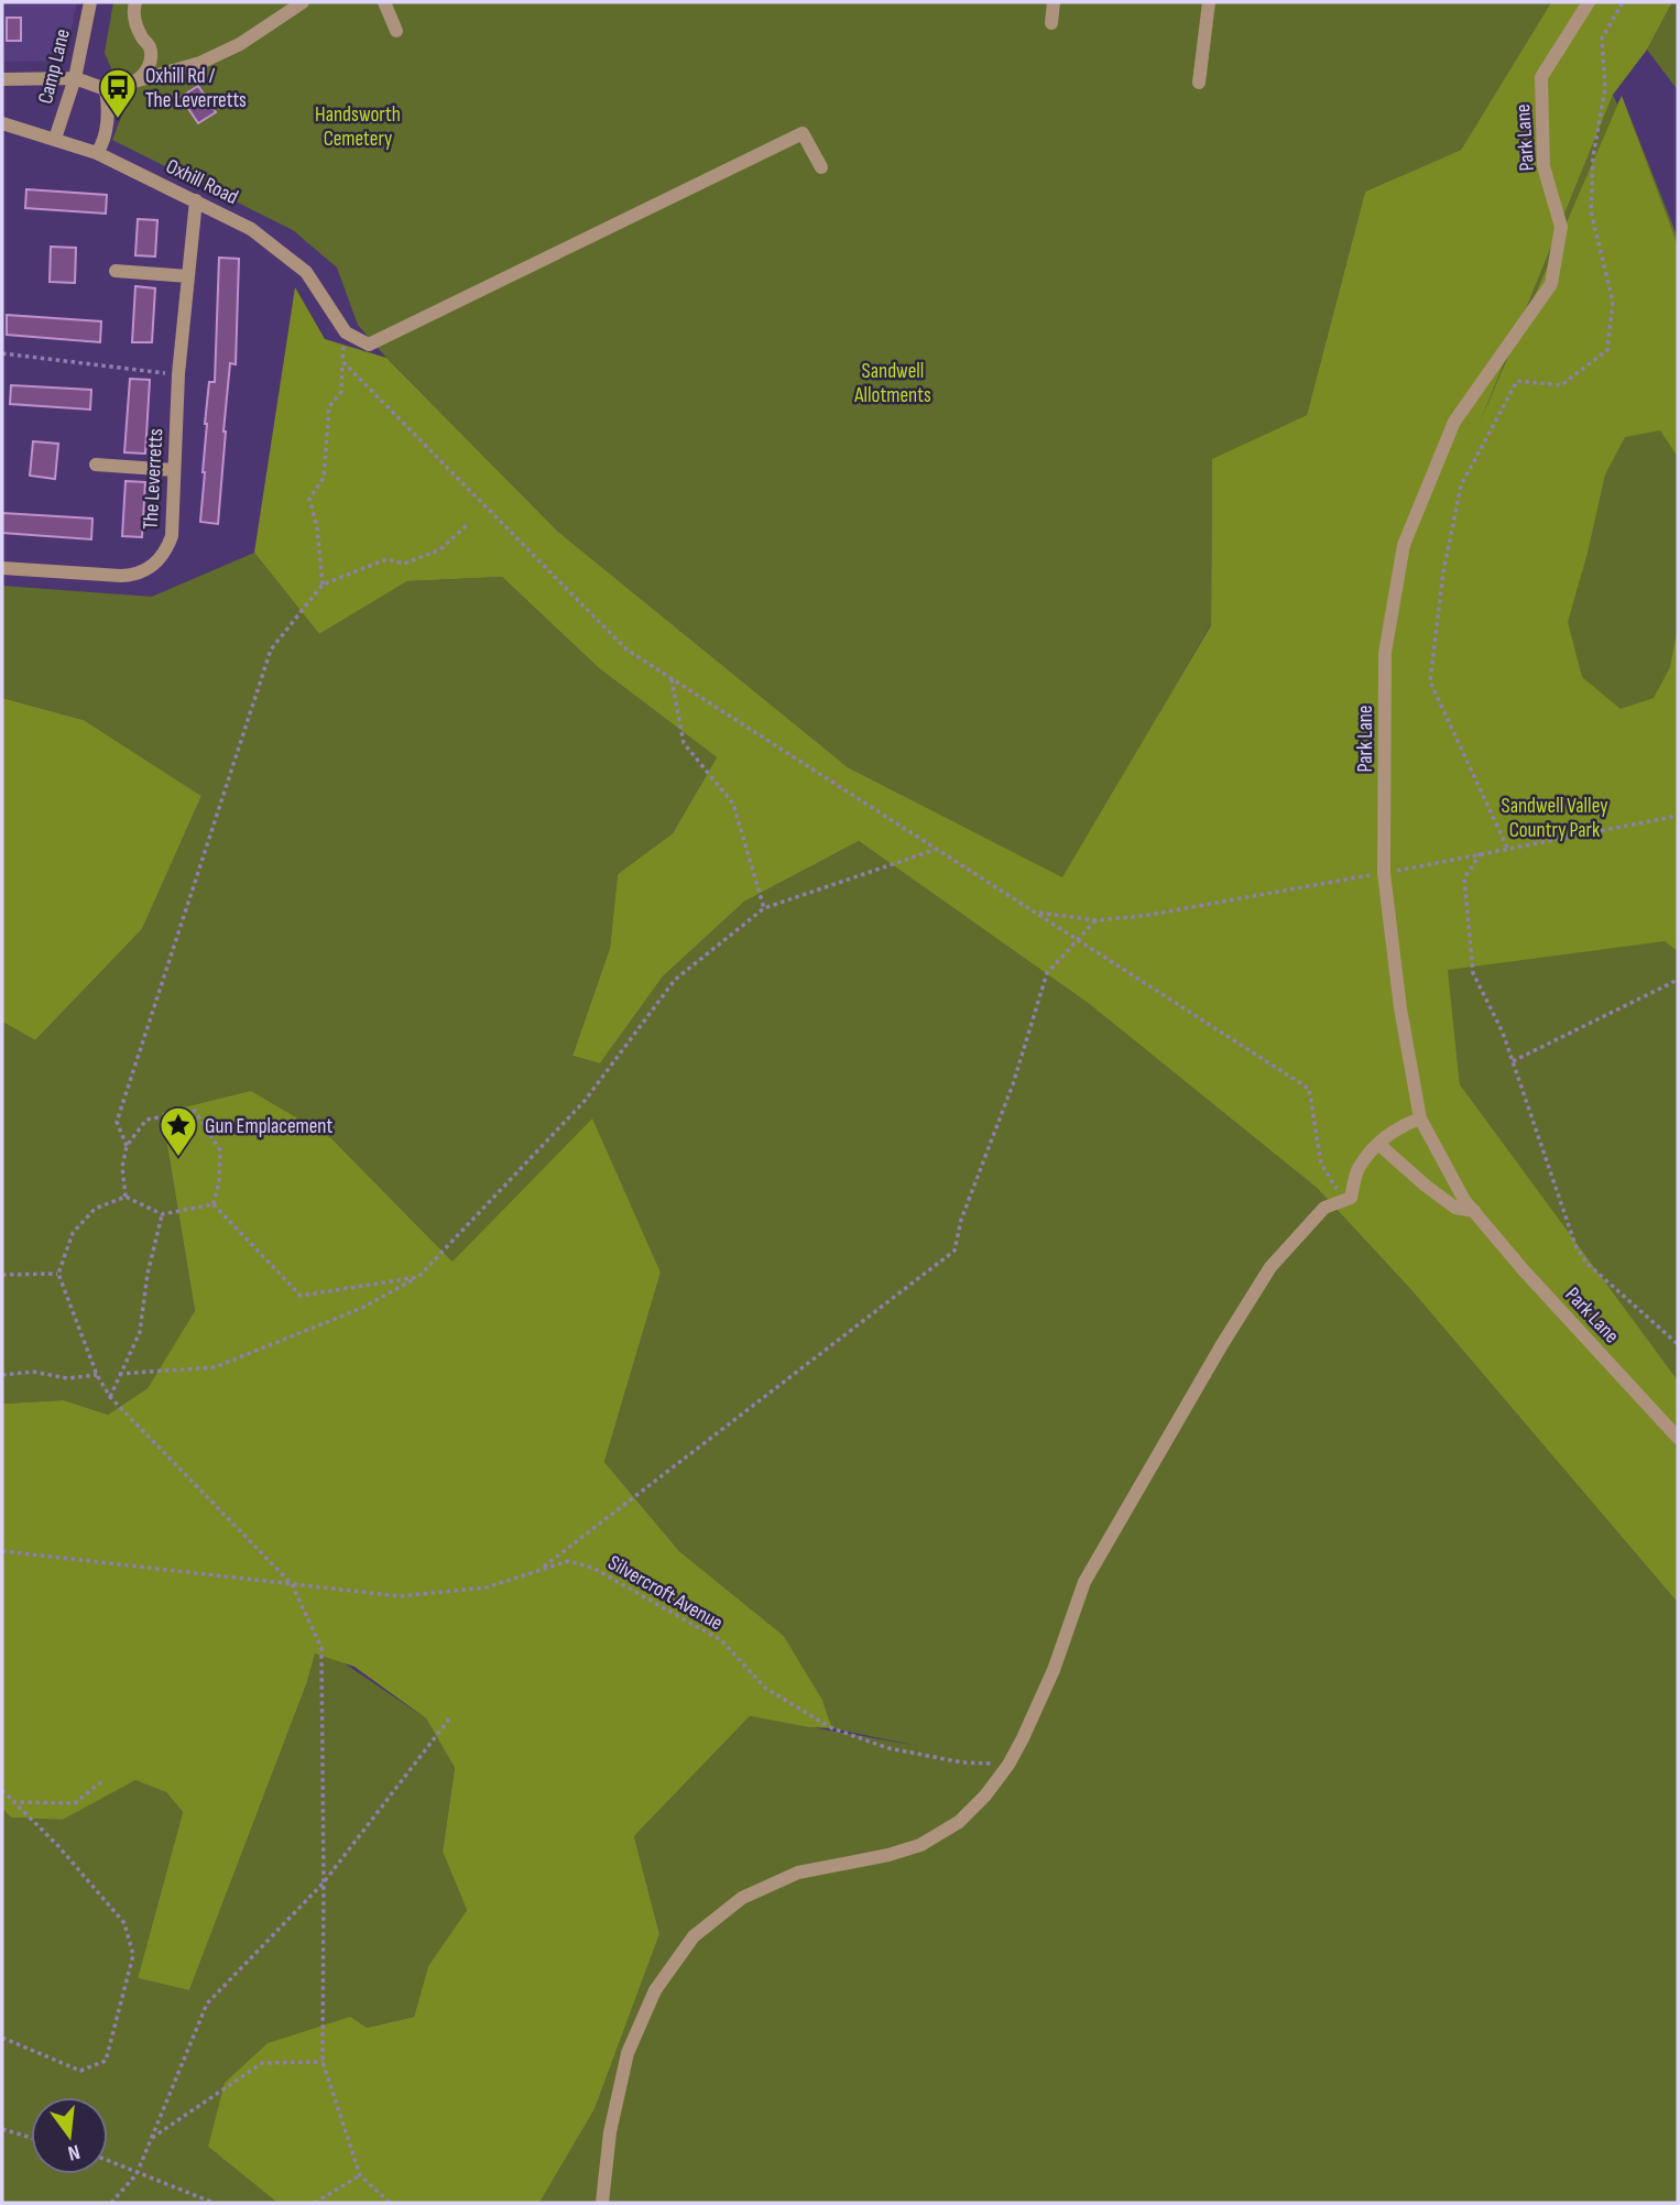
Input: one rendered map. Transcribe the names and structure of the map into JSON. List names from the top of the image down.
{
  "streets": {
    "street": [
      "Camp Lane",
      "Park Lane",
      "Oxhill Road",
      "The Leverretts"
    ],
    "path": ["Silvercroft Avenue"]
  },
  "crossings": [
    ["Camp Lane", "Oxhill Road"],
    ["Oxhill Road", "The Leverretts"]
  ],
  "parks": ["Handsworth Cemetery", "Sandwell Allotments", "Sandwell Valley Country Park"],
  "places": {
    "bus stop": ["Oxhill Rd / The Leverretts"],
    "place": ["Gun Emplacement"]
  },
  "north": "bottom"
}
